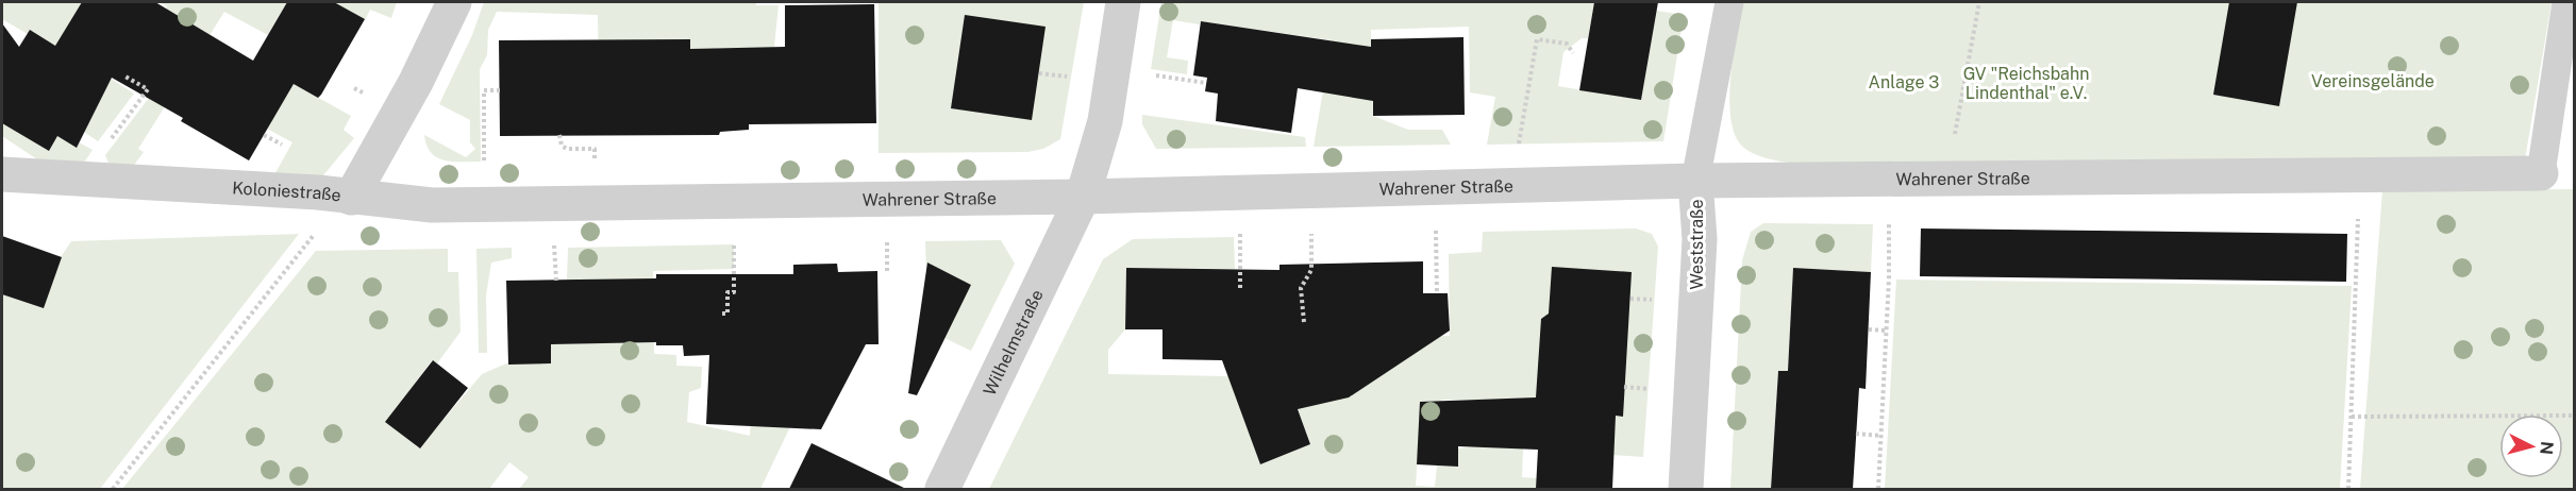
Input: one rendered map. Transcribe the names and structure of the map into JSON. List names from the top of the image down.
{
  "streets": {
    "street": [
      "Wahrener Straße",
      "Koloniestraße",
      "Weststraße",
      "Wilhelmstraße"
    ]
  },
  "crossings": [
    ["Wahrener Straße", "Koloniestraße"],
    ["Wahrener Straße", "Weststraße"],
    ["Wahrener Straße", "Wilhelmstraße"]
  ],
  "parks": ["GV \"Reichsbahn Lindenthal\" e.V.", "Vereinsgelände", "Anlage 3"],
  "north": "right"
}
